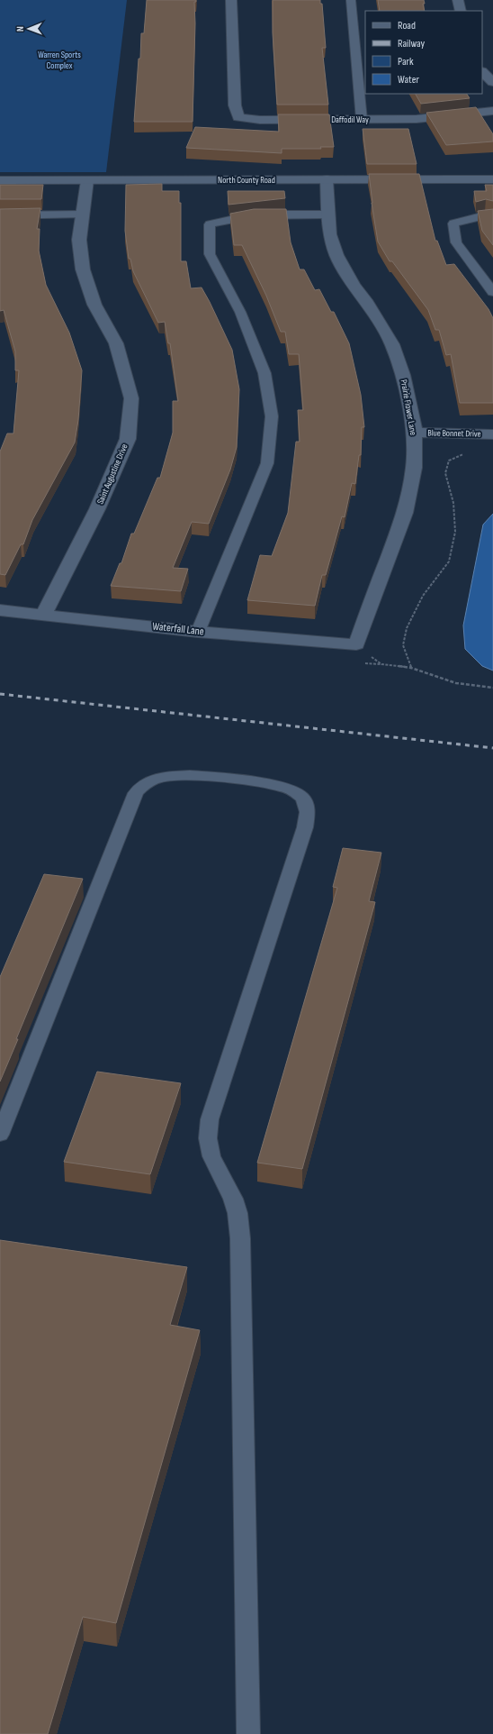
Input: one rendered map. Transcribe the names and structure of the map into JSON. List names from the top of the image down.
{
  "streets": {
    "street": [
      "Daffodil Way",
      "North County Road",
      "Prairie Flower Lane",
      "Blue Bonnet Drive",
      "Saint Augustine Drive",
      "Waterfall Lane"
    ]
  },
  "crossings": [
    ["North County Road", "Prairie Flower Lane"],
    ["North County Road", "Saint Augustine Drive"],
    ["Prairie Flower Lane", "Blue Bonnet Drive"],
    ["Prairie Flower Lane", "Waterfall Lane"],
    ["Saint Augustine Drive", "Waterfall Lane"]
  ],
  "parks": ["Warren Sports Complex"],
  "legend": [
    "Road",
    "Railway",
    "Park",
    "Water"
  ],
  "north": "left"
}
